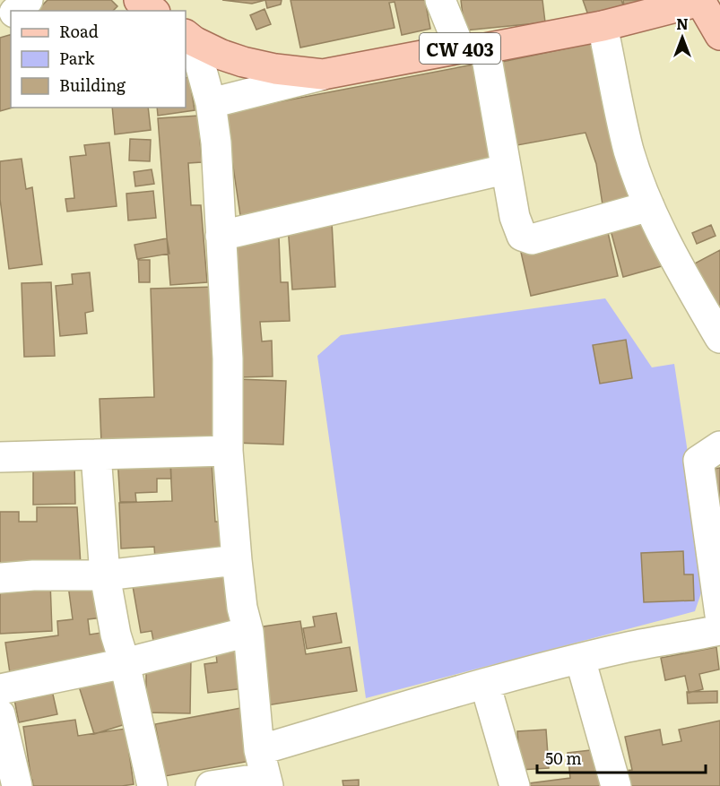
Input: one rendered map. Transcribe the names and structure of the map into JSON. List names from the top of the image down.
{
  "streets": {
    "main road": ["CW 403"]
  },
  "legend": ["Road", "Park", "Building"],
  "scale_bar": "50 m",
  "north": "top"
}
